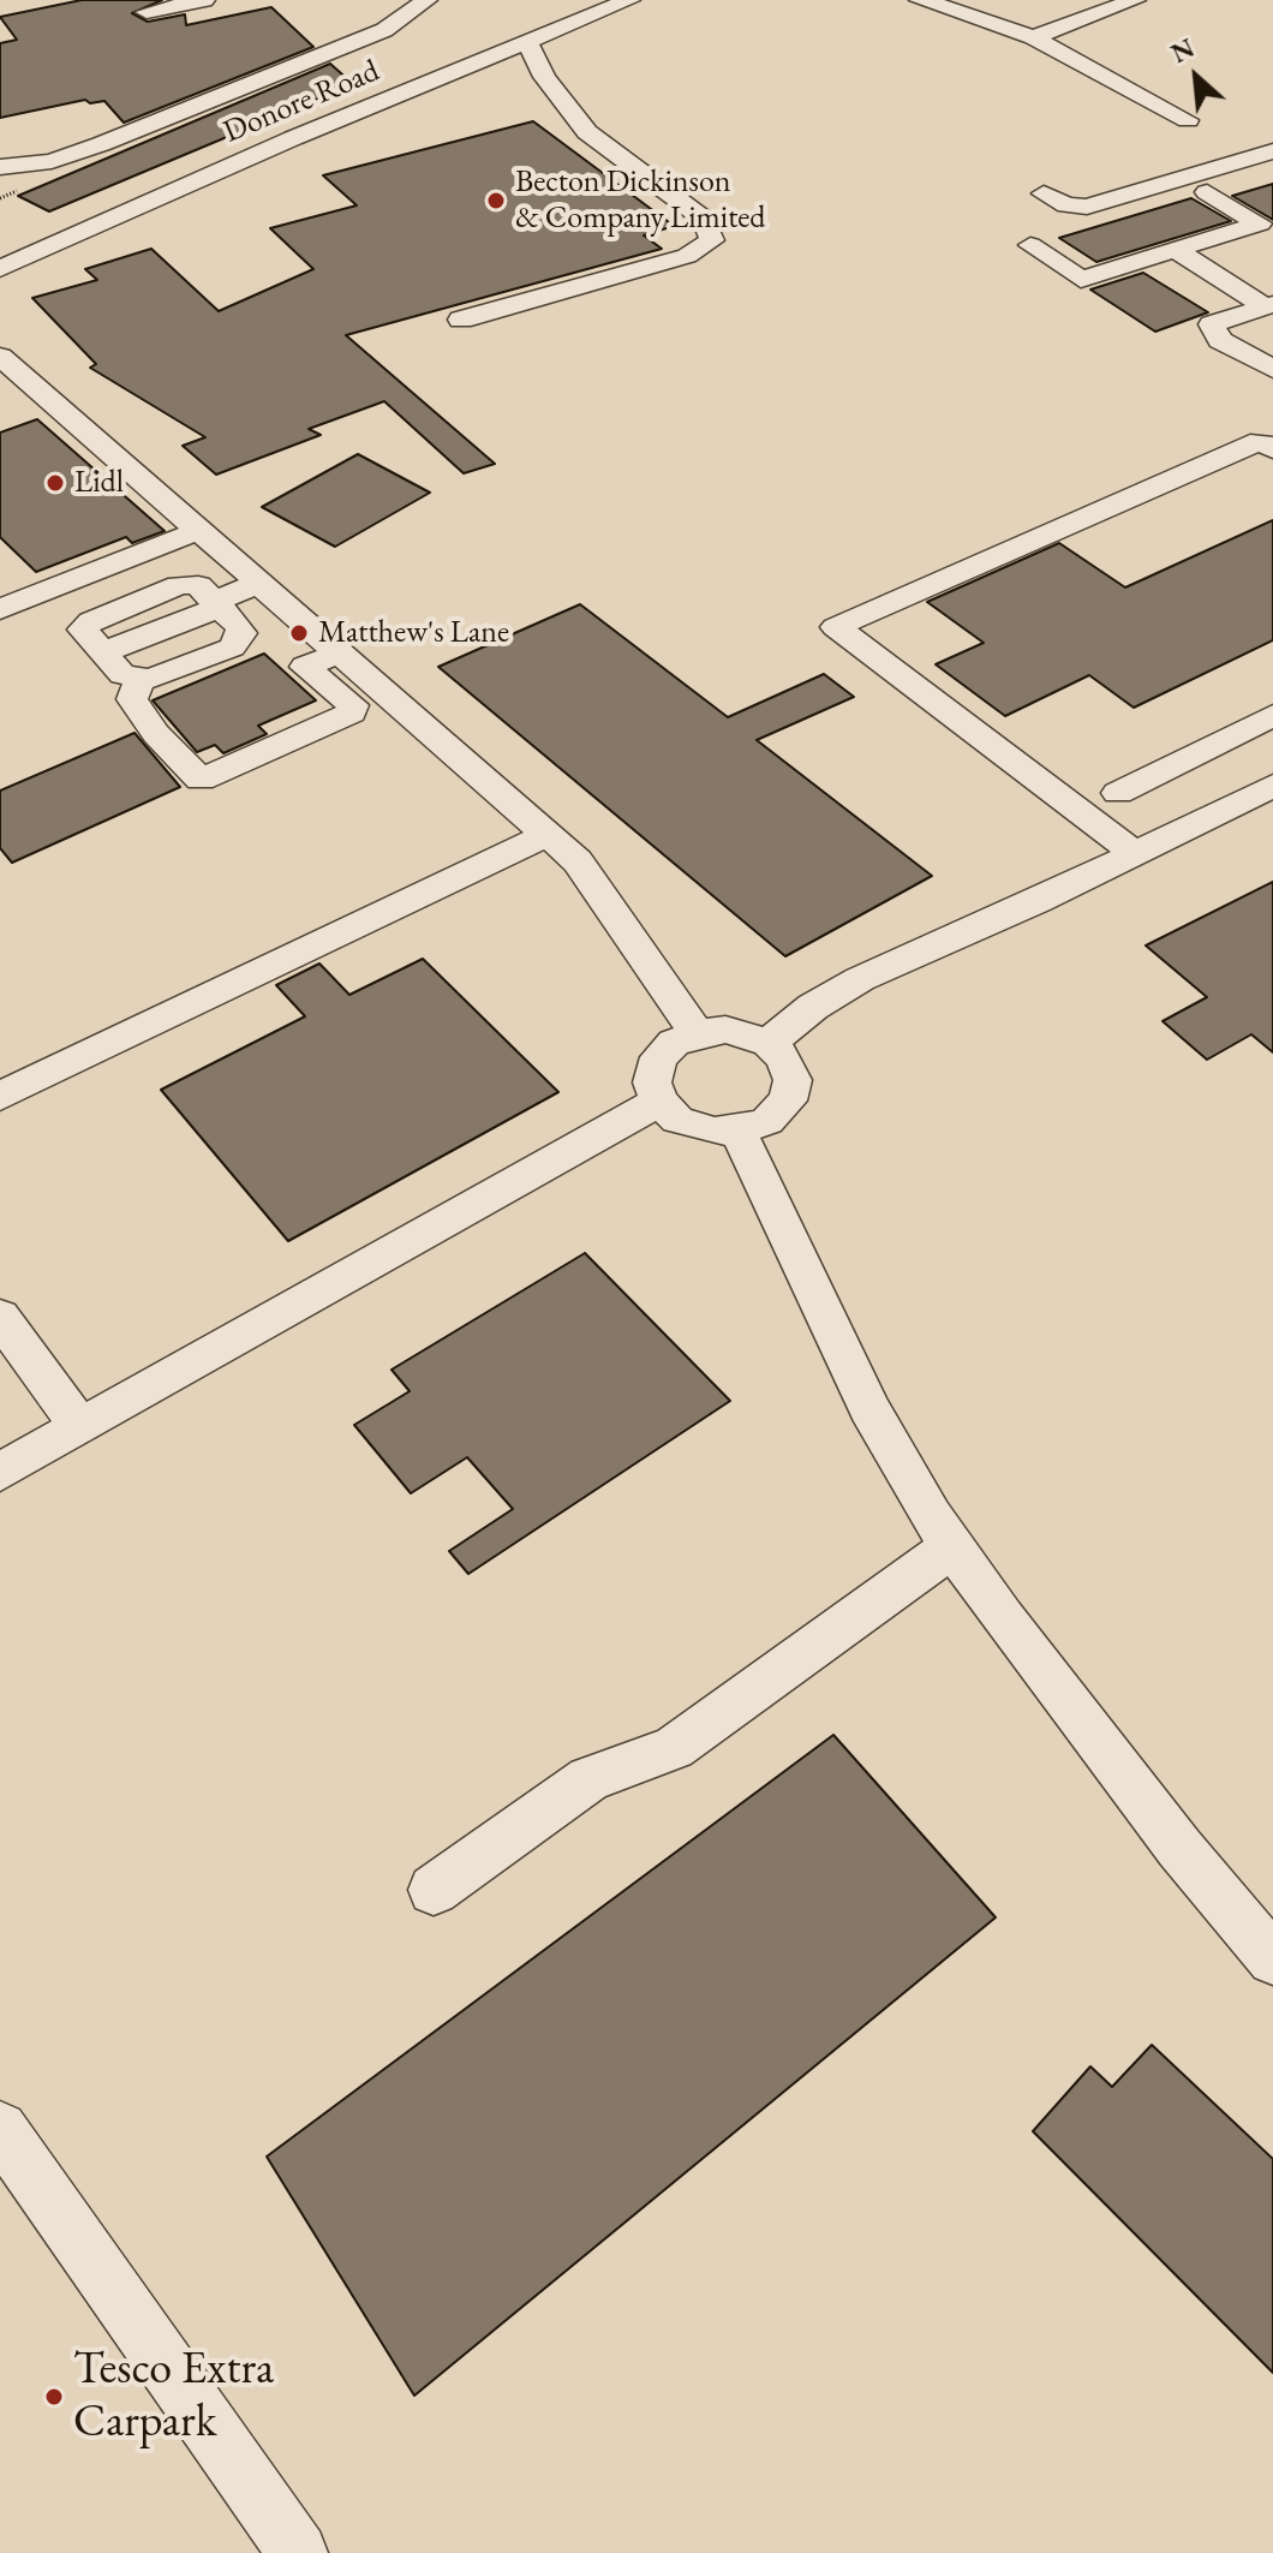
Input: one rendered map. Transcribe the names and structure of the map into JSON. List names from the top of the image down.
{
  "streets": {
    "street": ["Donore Road"]
  },
  "places": [
    "Becton Dickinson & Company Limited",
    "Lidl",
    "Matthew's Lane",
    "Tesco Extra Carpark"
  ],
  "north": "top left"
}
